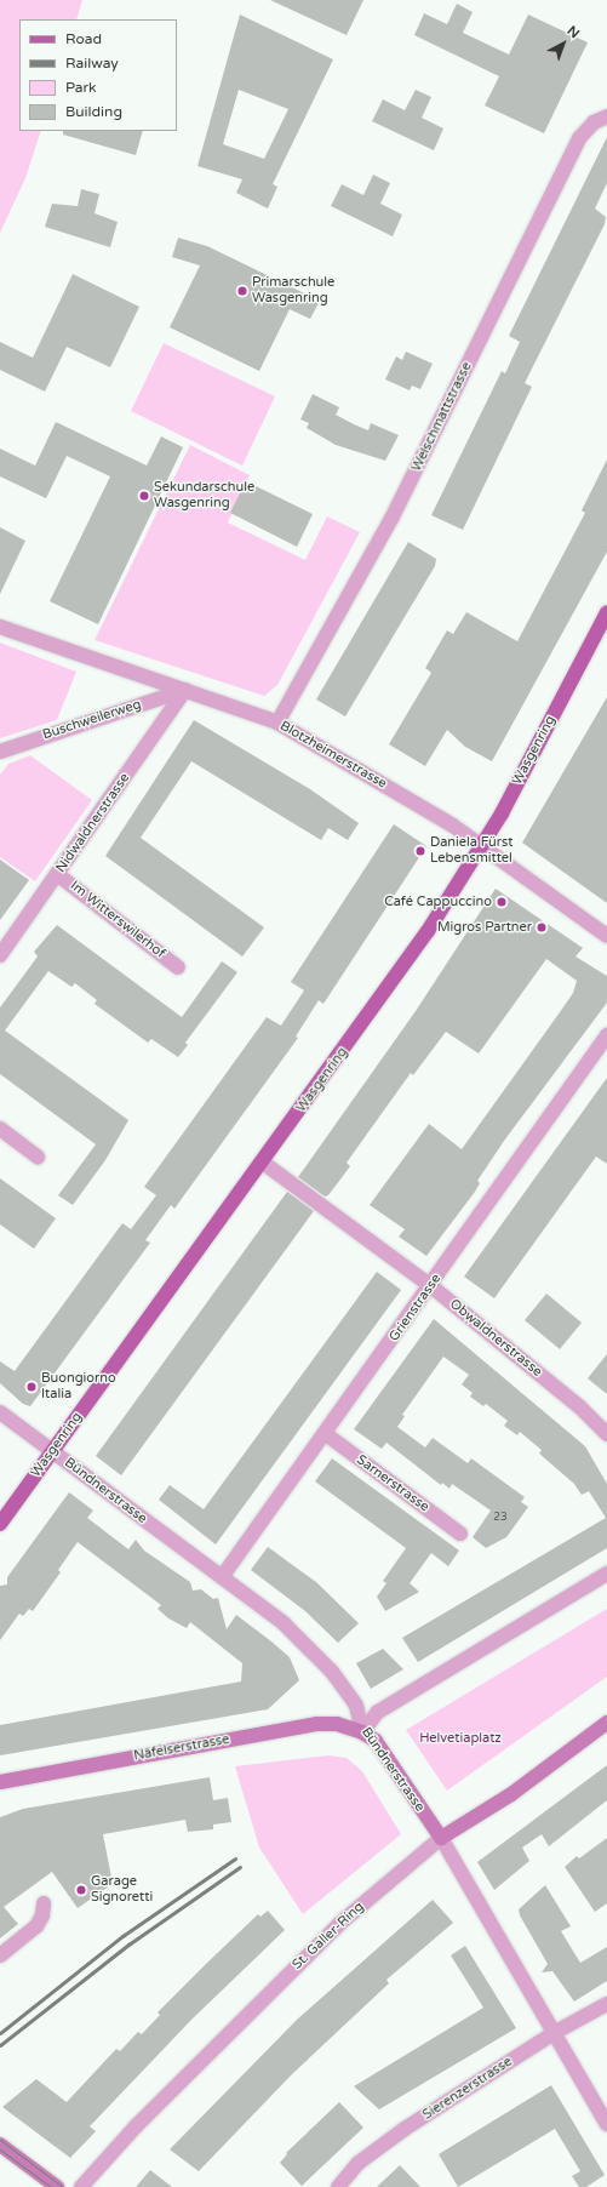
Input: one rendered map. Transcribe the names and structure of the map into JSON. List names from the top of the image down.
{
  "streets": {
    "main road": ["Wasgenring"],
    "street": [
      "Welschmattstrasse",
      "Buschweilerweg",
      "Blotzheimerstrasse",
      "Nidwaldnerstrasse",
      "Im Witterswilerhof",
      "Grienstrasse",
      "Obwaldnerstrasse",
      "Sarnerstrasse",
      "Bündnerstrasse",
      "Näfelserstrasse",
      "St. Galler-Ring",
      "Sierenzerstrasse"
    ]
  },
  "crossings": [
    ["Welschmattstrasse", "Blotzheimerstrasse"],
    ["Buschweilerweg", "Blotzheimerstrasse"],
    ["Buschweilerweg", "Nidwaldnerstrasse"],
    ["Wasgenring", "Blotzheimerstrasse"],
    ["Wasgenring", "Obwaldnerstrasse"],
    ["Wasgenring", "Bündnerstrasse"],
    ["Blotzheimerstrasse", "Nidwaldnerstrasse"],
    ["Nidwaldnerstrasse", "Im Witterswilerhof"],
    ["Grienstrasse", "Obwaldnerstrasse"],
    ["Grienstrasse", "Sarnerstrasse"],
    ["Grienstrasse", "Bündnerstrasse"],
    ["Bündnerstrasse", "Näfelserstrasse"],
    ["Bündnerstrasse", "St. Galler-Ring"],
    ["Bündnerstrasse", "Sierenzerstrasse"]
  ],
  "parks": ["Helvetiaplatz"],
  "places": [
    "Primarschule Wasgenring",
    "Sekundarschule Wasgenring",
    "Daniela Fürst Lebensmittel",
    "Café Cappuccino",
    "Migros Partner",
    "Buongiorno Italia",
    "Garage Signoretti"
  ],
  "house_numbers": ["23"],
  "legend": [
    "Road",
    "Railway",
    "Park",
    "Building"
  ],
  "north": "top right"
}
